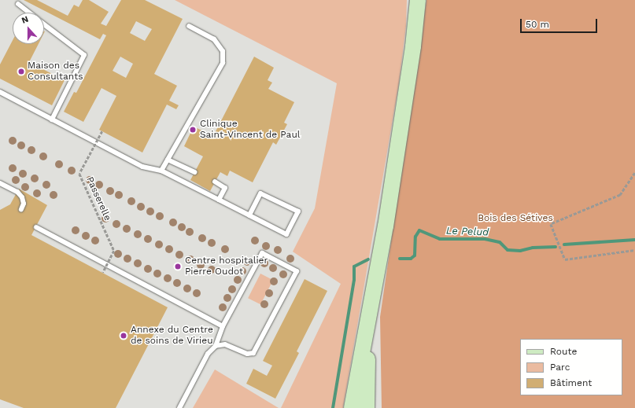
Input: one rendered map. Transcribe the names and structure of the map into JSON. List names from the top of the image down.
{
  "streets": {
    "path": ["Passerelle"]
  },
  "water": ["Le Pelud"],
  "parks": ["Bois des Sétives"],
  "places": [
    "Maison des Consultants",
    "Clinique Saint-Vincent de Paul",
    "Centre hospitalier Pierre Oudot",
    "Annexe du Centre de soins de Virieu"
  ],
  "legend": ["Route", "Parc", "Bâtiment"],
  "scale_bar": "50 m",
  "north": "top"
}
